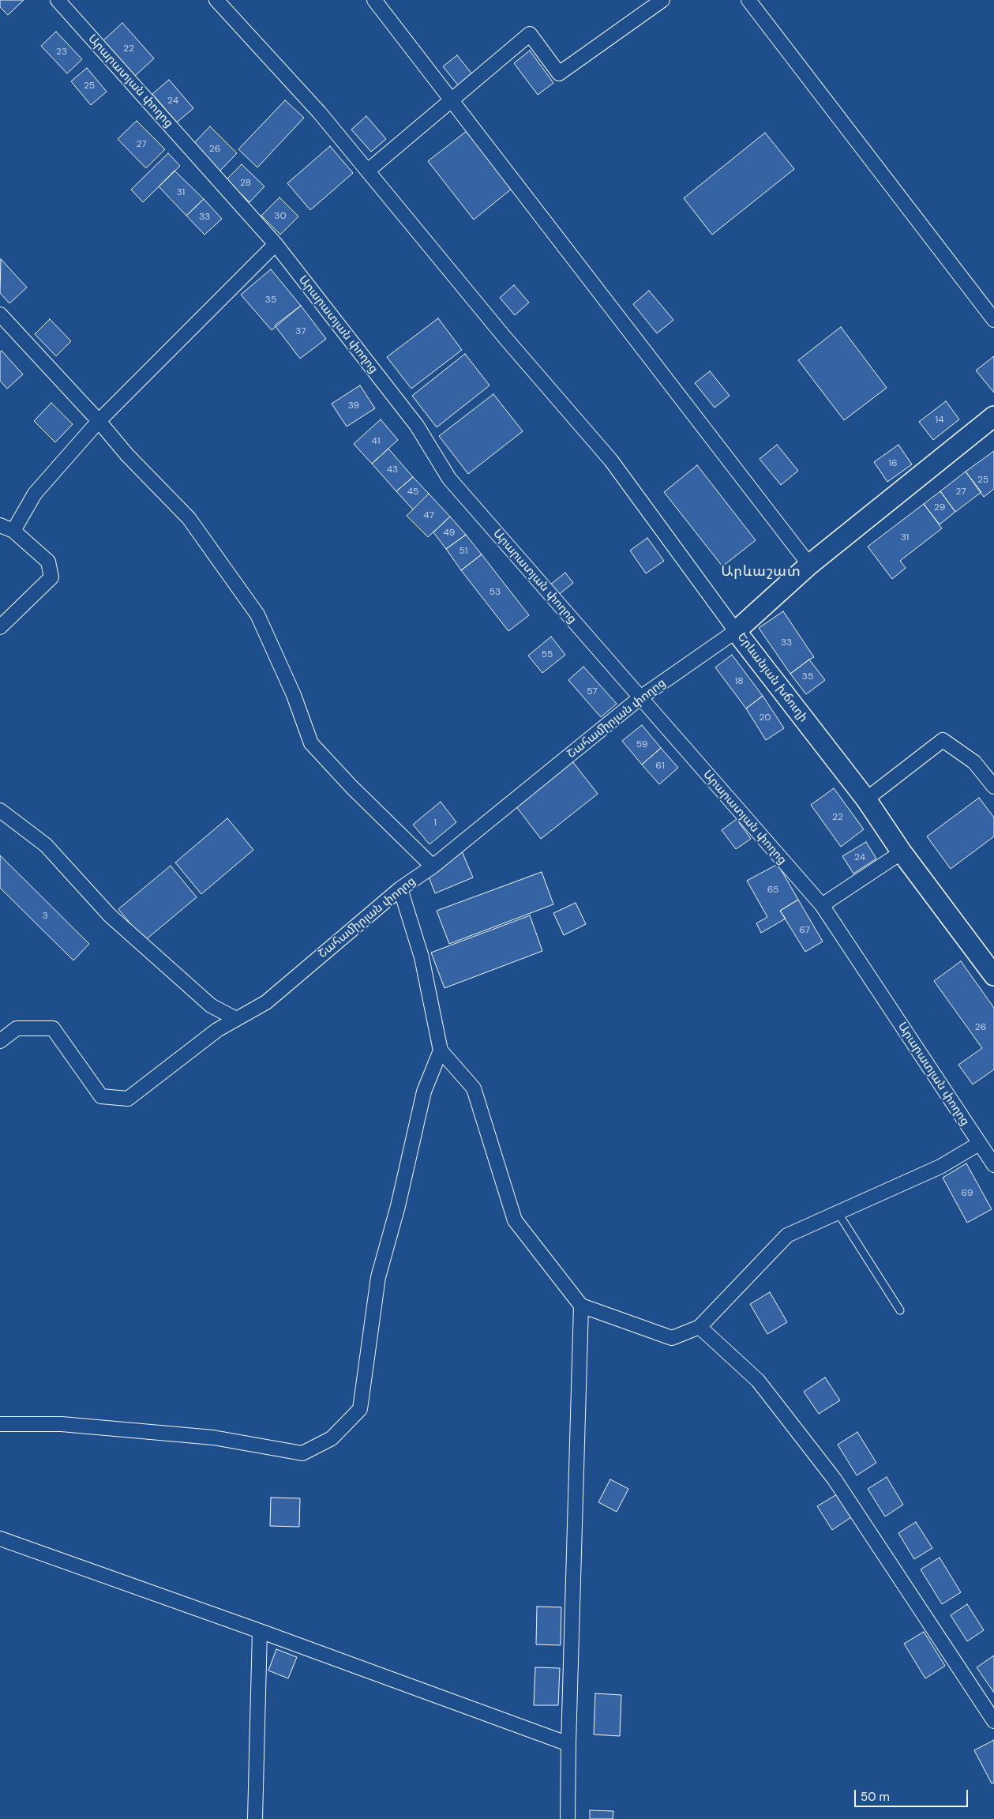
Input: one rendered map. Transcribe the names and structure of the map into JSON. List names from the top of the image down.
{
  "streets": {
    "main road": ["Երևանյան խճուղի"],
    "street": ["Արարատյան փողոց", "Շահամիրյան փողոց"]
  },
  "crossings": [
    ["Արարատյան փողոց", "Շահամիրյան փողոց"],
    ["Երևանյան խճուղի", "Շահամիրյան փողոց"]
  ],
  "districts": ["Արևաշատ"],
  "house_numbers": [
    "22",
    "23",
    "25",
    "24",
    "27",
    "26",
    "28",
    "31",
    "30",
    "33",
    "35",
    "37",
    "39",
    "14",
    "41",
    "16",
    "43",
    "25",
    "45",
    "27",
    "29",
    "47",
    "49",
    "31",
    "51",
    "53",
    "33",
    "55",
    "35",
    "18",
    "57",
    "20",
    "59",
    "61",
    "22",
    "1",
    "24",
    "65",
    "3",
    "67",
    "26",
    "69"
  ],
  "scale_bar": "50 m"
}
